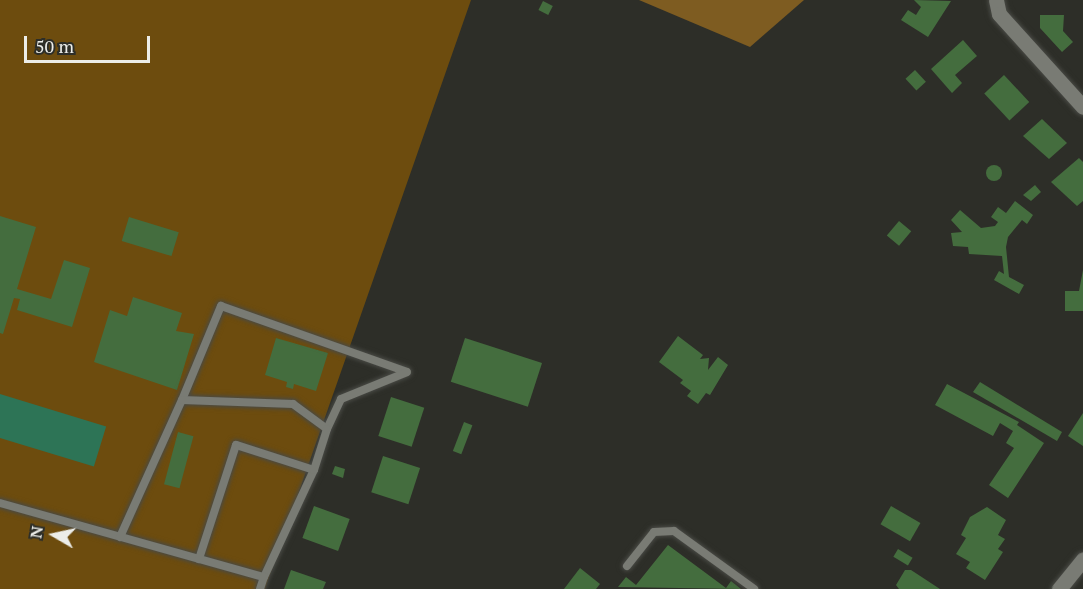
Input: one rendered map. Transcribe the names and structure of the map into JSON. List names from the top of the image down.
{
  "scale_bar": "50 m",
  "north": "left"
}
